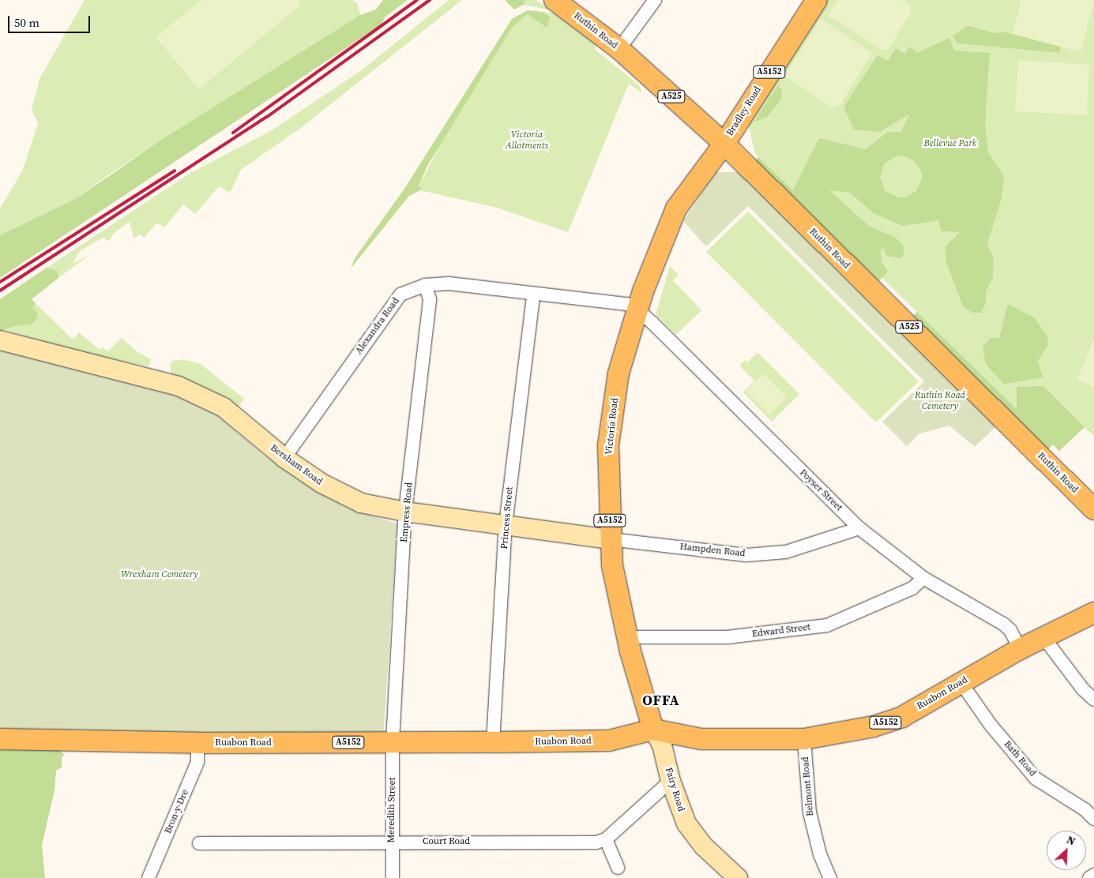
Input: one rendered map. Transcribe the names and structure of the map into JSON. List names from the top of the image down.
{
  "streets": {
    "main road": [
      "Ruthin Road",
      "A5152",
      "A525",
      "Bradley Road",
      "Victoria Road",
      "Bersham Road",
      "Ruabon Road",
      "Fairy Road"
    ],
    "street": [
      "Alexandra Road",
      "Poyser Street",
      "Empress Road",
      "Princess Street",
      "Hampden Road",
      "Edward Street",
      "Bath Road",
      "Belmont Road",
      "Meredith Street",
      "Bron-y-Dre",
      "Court Road"
    ]
  },
  "crossings": [
    ["Ruthin Road", "Bradley Road"],
    ["Ruthin Road", "Victoria Road"],
    ["Bradley Road", "Victoria Road"],
    ["Alexandra Road", "Victoria Road"],
    ["Alexandra Road", "Bersham Road"],
    ["Alexandra Road", "Poyser Street"],
    ["Alexandra Road", "Empress Road"],
    ["Alexandra Road", "Princess Street"],
    ["Victoria Road", "Bersham Road"],
    ["Victoria Road", "Poyser Street"],
    ["Victoria Road", "Hampden Road"],
    ["Victoria Road", "Edward Street"],
    ["Victoria Road", "Ruabon Road"],
    ["Victoria Road", "Fairy Road"],
    ["Bersham Road", "Empress Road"],
    ["Bersham Road", "Princess Street"],
    ["Bersham Road", "Hampden Road"],
    ["Poyser Street", "Hampden Road"],
    ["Poyser Street", "Edward Street"],
    ["Poyser Street", "Ruabon Road"],
    ["Empress Road", "Ruabon Road"],
    ["Empress Road", "Meredith Street"],
    ["Princess Street", "Ruabon Road"],
    ["Ruabon Road", "Bath Road"],
    ["Ruabon Road", "Belmont Road"],
    ["Ruabon Road", "Fairy Road"],
    ["Ruabon Road", "Meredith Street"],
    ["Ruabon Road", "Bron-y-Dre"],
    ["Meredith Street", "Court Road"]
  ],
  "districts": ["OFFA"],
  "parks": [
    "Victoria Allotments",
    "Bellevue Park",
    "Ruthin Road Cemetery",
    "Wrexham Cemetery"
  ],
  "scale_bar": "50 m",
  "north": "top right"
}
